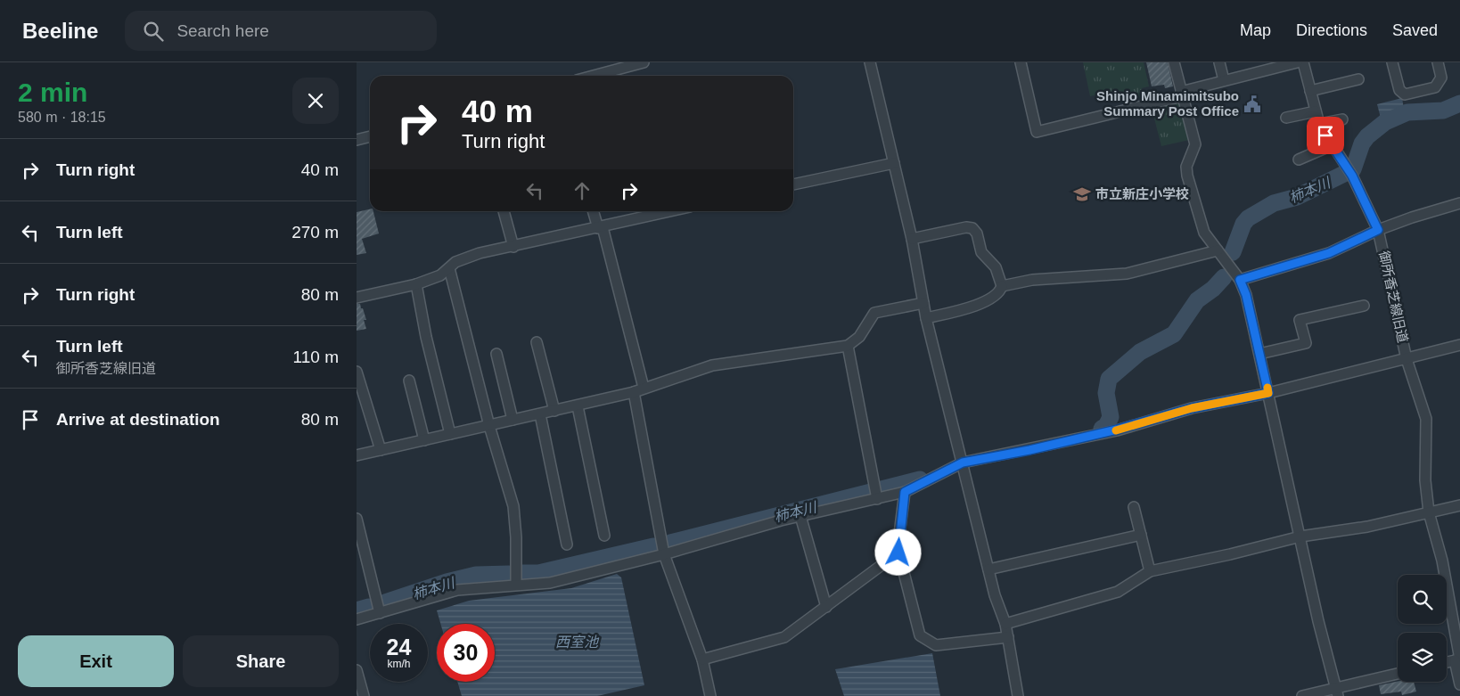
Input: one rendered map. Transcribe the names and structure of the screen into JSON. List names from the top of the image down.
{
  "streets": {
    "street": ["御所香芝線旧道"]
  },
  "water": ["柿本川", "西室池"],
  "places": {
    "public building": ["Shinjo Minamimitsubo Summary Post Office"],
    "school or university": ["市立新庄小学校"]
  },
  "page": {
    "header": "Beeline",
    "search": "Search here",
    "nav": ["Map", "Directions", "Saved"],
    "heading": ["2 min", "580 m · 18:15"],
    "turn": ["40 m", "Turn right"],
    "list": [
      {
        "name": "Turn right",
        "value": "40 m"
      },
      {
        "name": "Turn left",
        "value": "270 m"
      },
      {
        "name": "Turn right",
        "value": "80 m"
      },
      {
        "name": "Turn left",
        "note": "御所香芝線旧道",
        "value": "110 m"
      },
      {
        "name": "Arrive at destination",
        "value": "80 m"
      }
    ],
    "speed": "24 km/h",
    "limit": "30",
    "buttons": ["Exit", "Share"]
  }
}
